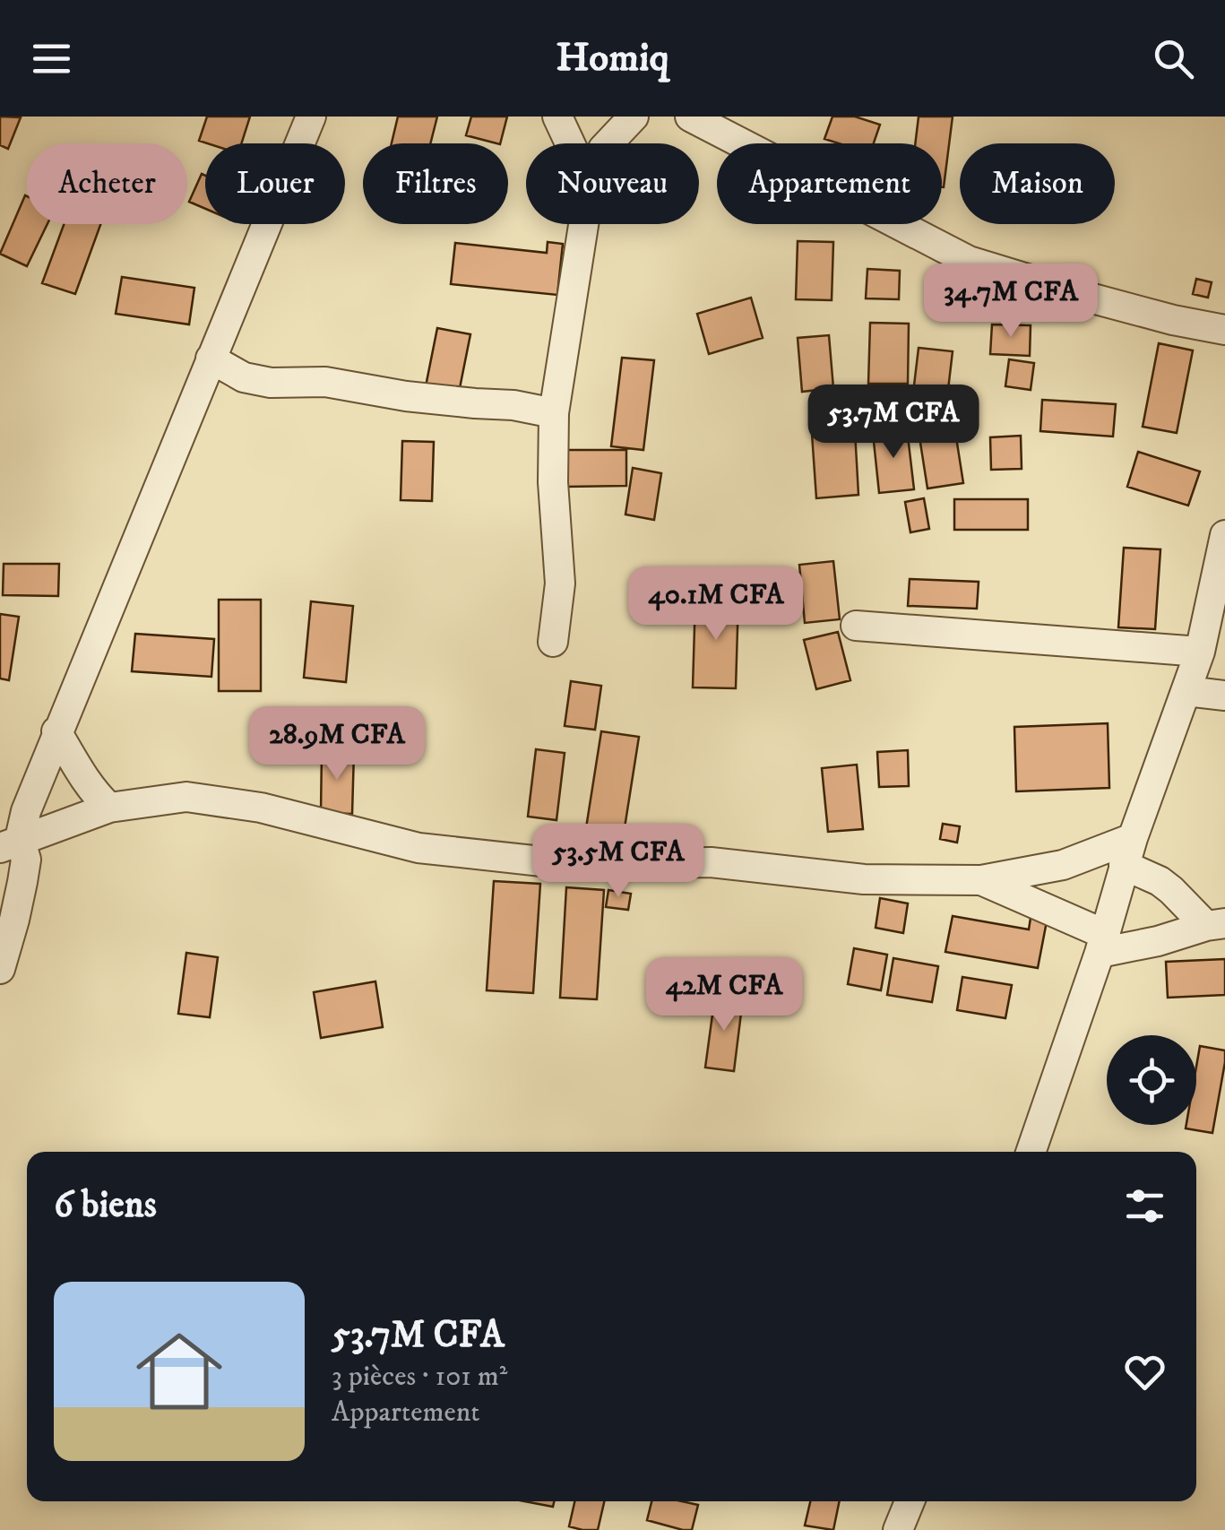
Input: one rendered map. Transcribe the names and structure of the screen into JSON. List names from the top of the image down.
{
  "page": {
    "header": "Homiq",
    "chip": [
      "Acheter",
      "Louer",
      "Filtres",
      "Nouveau",
      "Appartement",
      "Maison"
    ],
    "price": [
      "34.7M CFA",
      "53.7M CFA",
      "40.1M CFA",
      "28.9M CFA",
      "53.5M CFA",
      "42M CFA"
    ],
    "heading": "6 biens",
    "list": [
      {
        "name": "53.7M CFA",
        "note": "3 pièces · 101 m² · Appartement"
      }
    ]
  }
}
